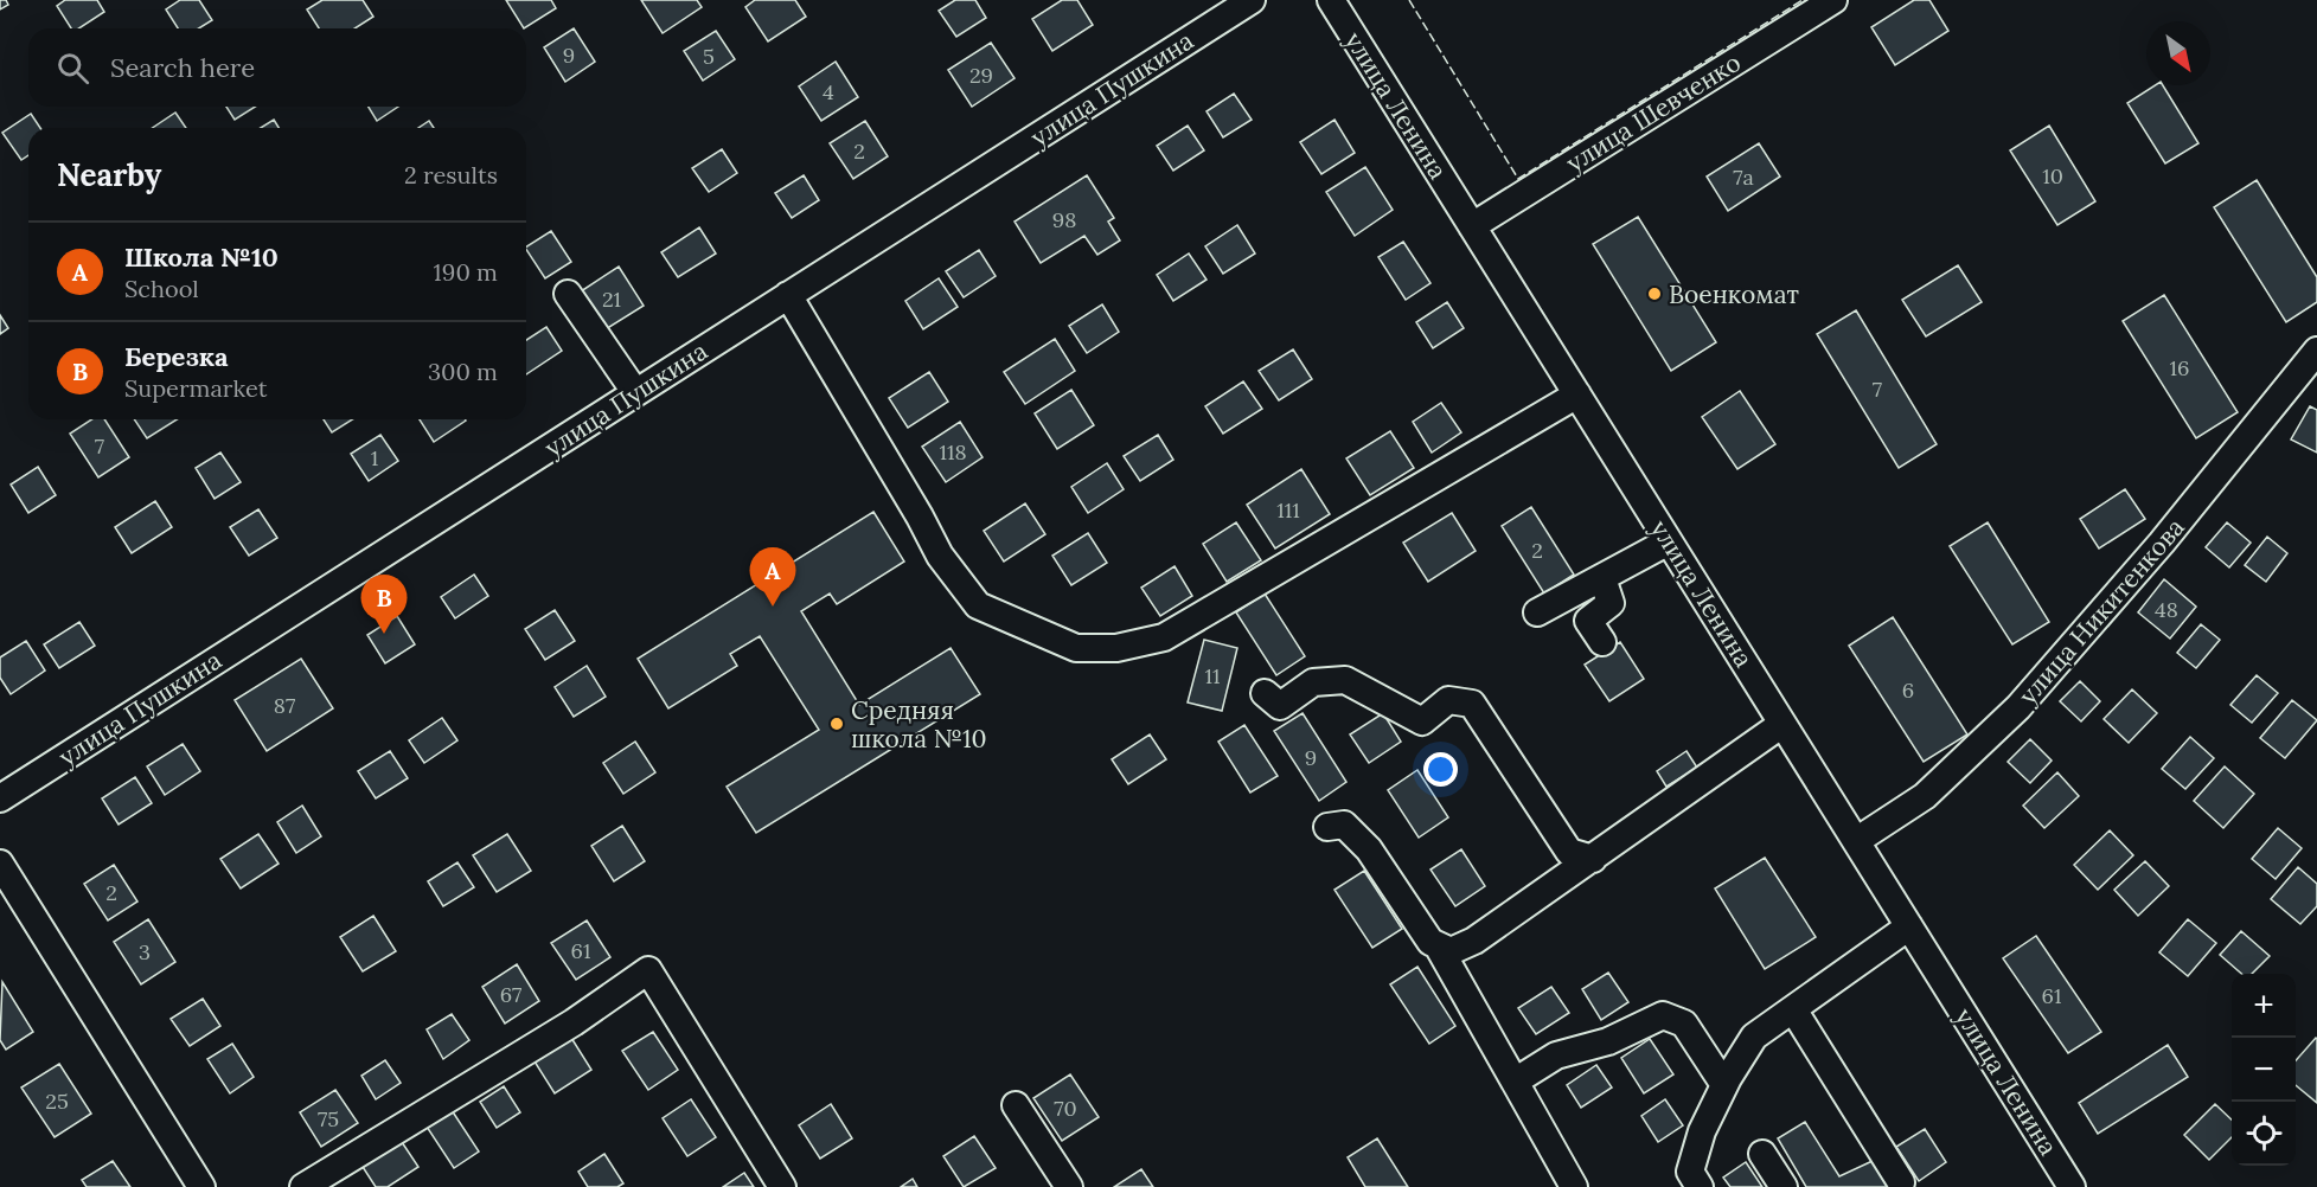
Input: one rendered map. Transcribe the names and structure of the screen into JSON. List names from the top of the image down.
{
  "streets": {
    "street": [
      "улица Пушкина",
      "улица Ленина",
      "улица Шевченко",
      "улица Никитенкова"
    ]
  },
  "crossings": [
    ["улица Ленина", "улица Шевченко"],
    ["улица Ленина", "улица Никитенкова"]
  ],
  "places": ["Военкомат", "Средняя школа №10"],
  "house_numbers": [
    "9",
    "5",
    "29",
    "4",
    "2",
    "10",
    "7а",
    "98",
    "21",
    "16",
    "7",
    "7",
    "118",
    "1",
    "111",
    "2",
    "48",
    "11",
    "6",
    "87",
    "9",
    "2",
    "61",
    "3",
    "67",
    "61",
    "25",
    "70",
    "75"
  ],
  "north": "bottom right",
  "page": {
    "search": "Search here",
    "heading": ["Nearby", "2 results"],
    "list": [
      {
        "mark": "A",
        "name": "Школа №10",
        "note": "School",
        "value": "190 m"
      },
      {
        "mark": "B",
        "name": "Березка",
        "note": "Supermarket",
        "value": "300 m"
      }
    ],
    "pins": ["A", "B"],
    "map_buttons": ["+", "−"]
  }
}
